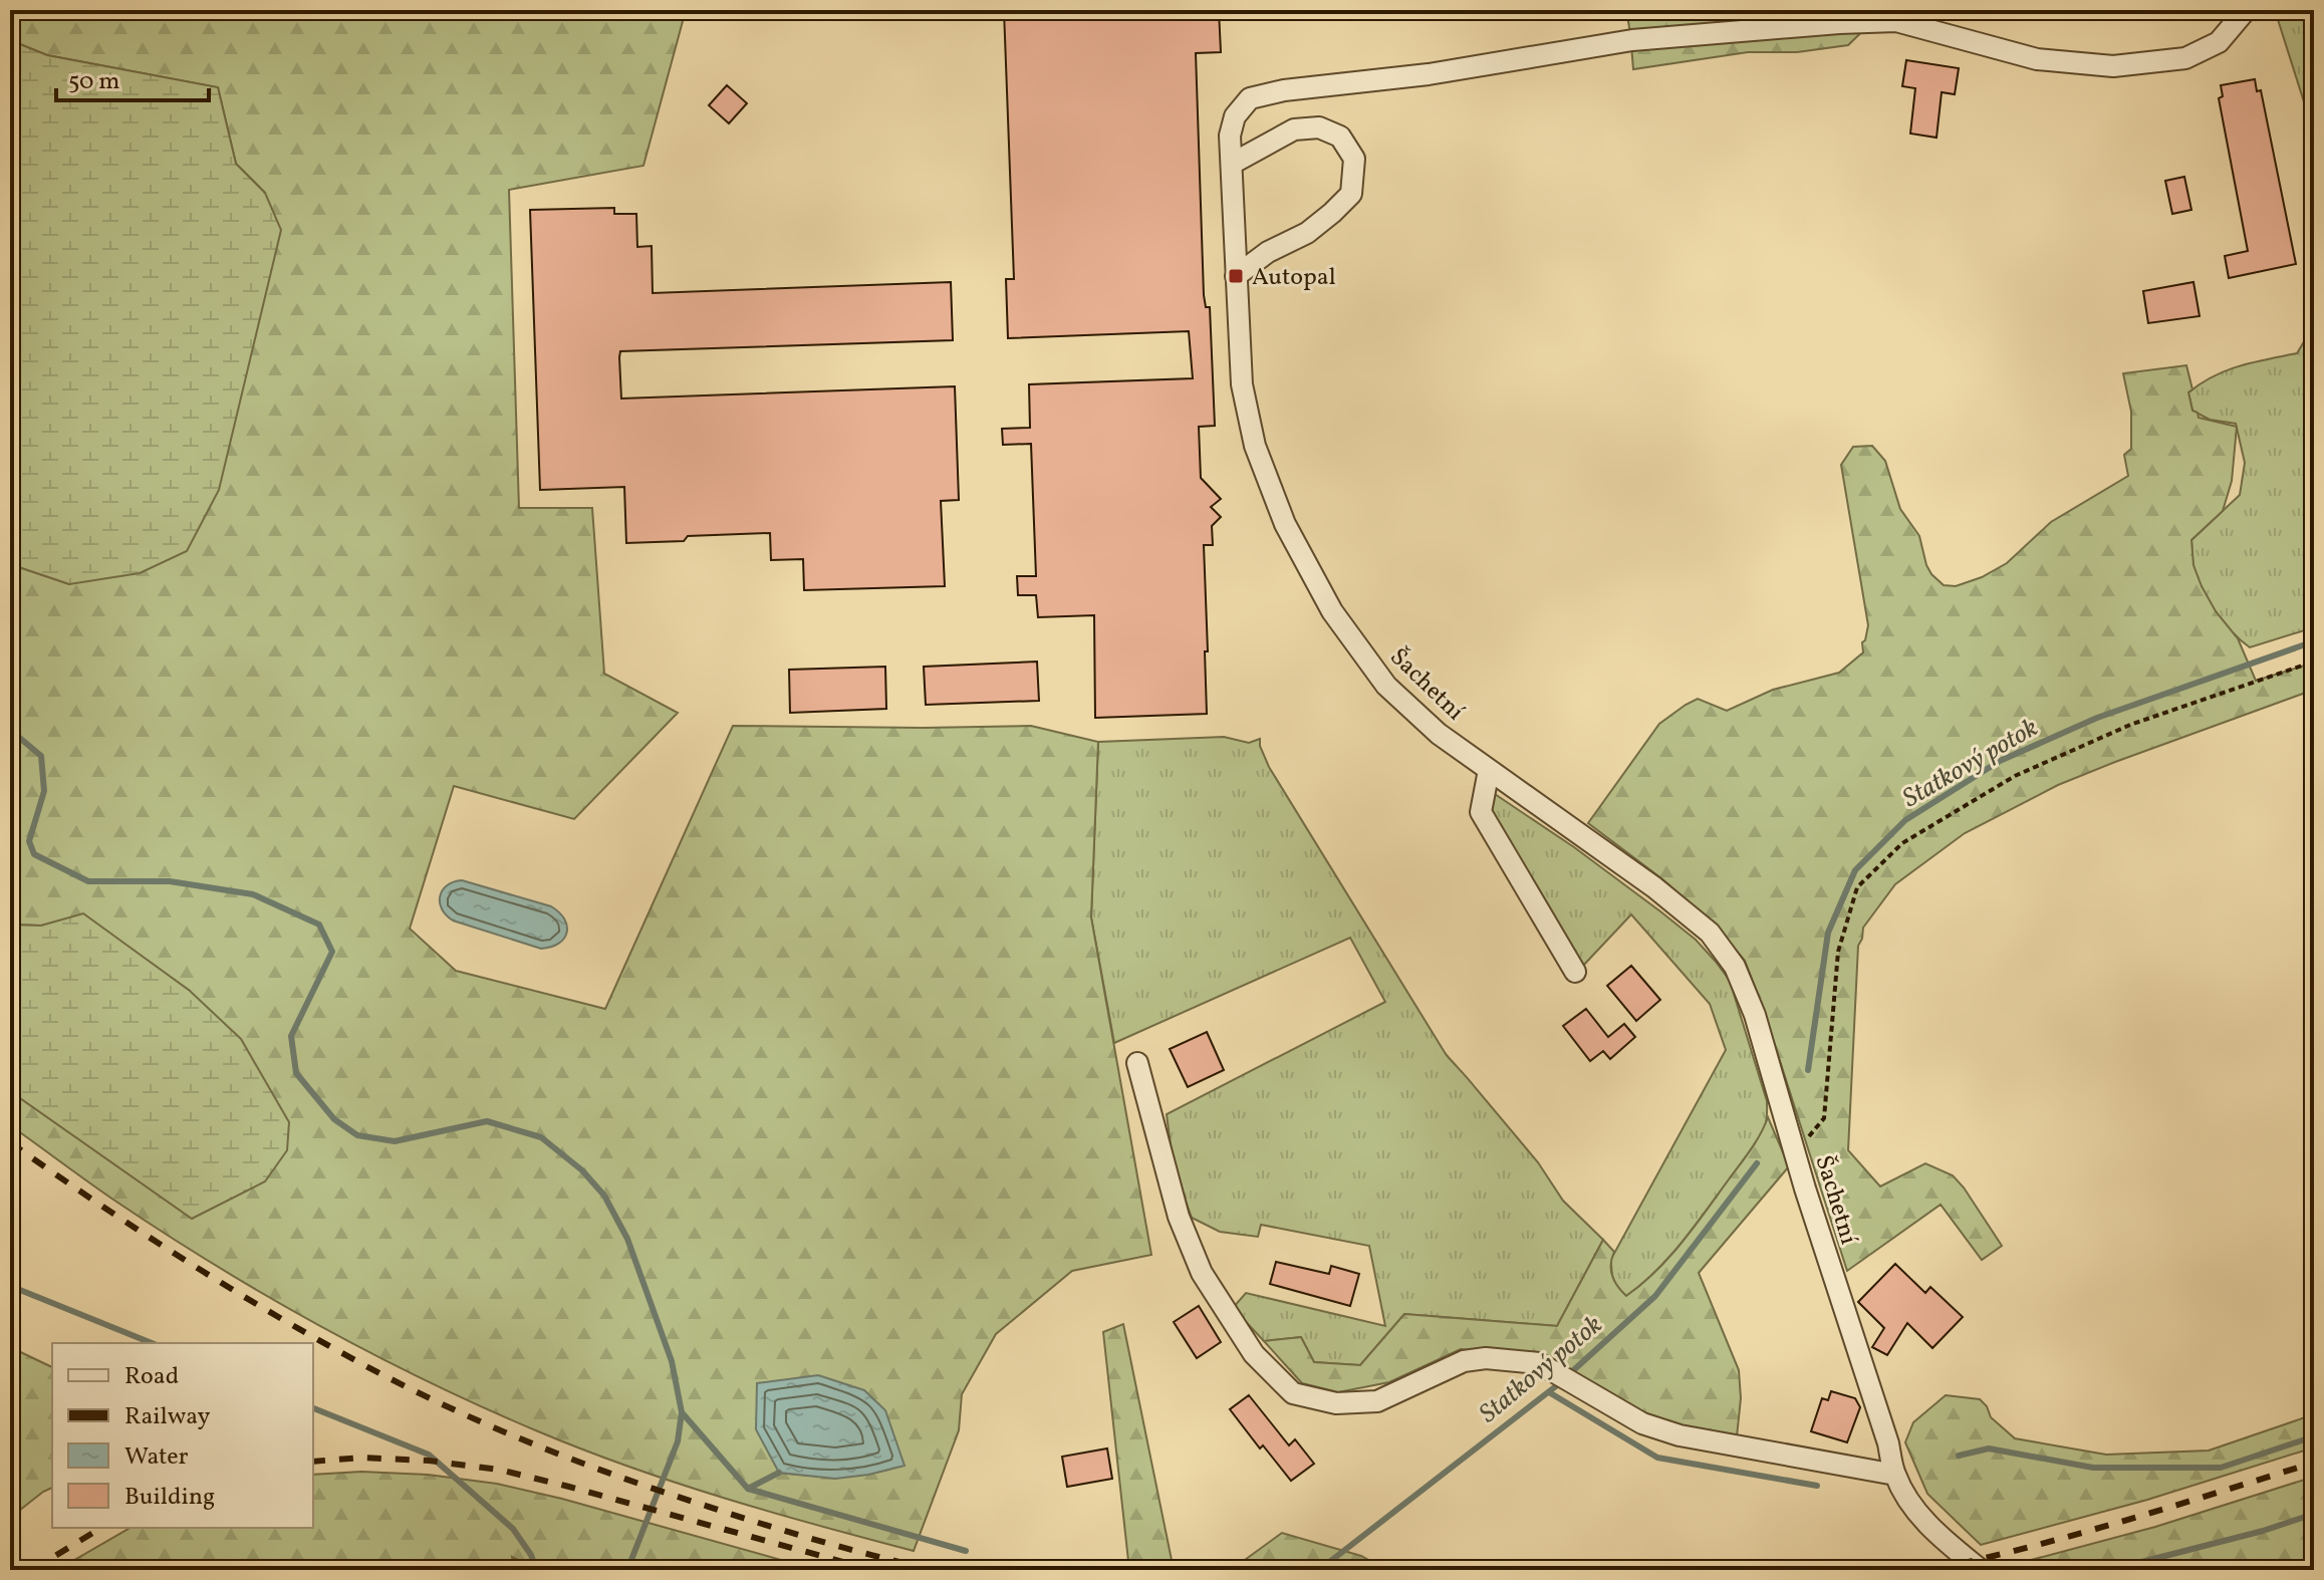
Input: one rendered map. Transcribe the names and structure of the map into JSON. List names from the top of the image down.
{
  "streets": {
    "street": ["Šachetní"]
  },
  "water": ["Statkový potok"],
  "places": {
    "transit": ["Autopal"]
  },
  "legend": [
    "Road",
    "Railway",
    "Water",
    "Building"
  ],
  "scale_bar": "50 m"
}
